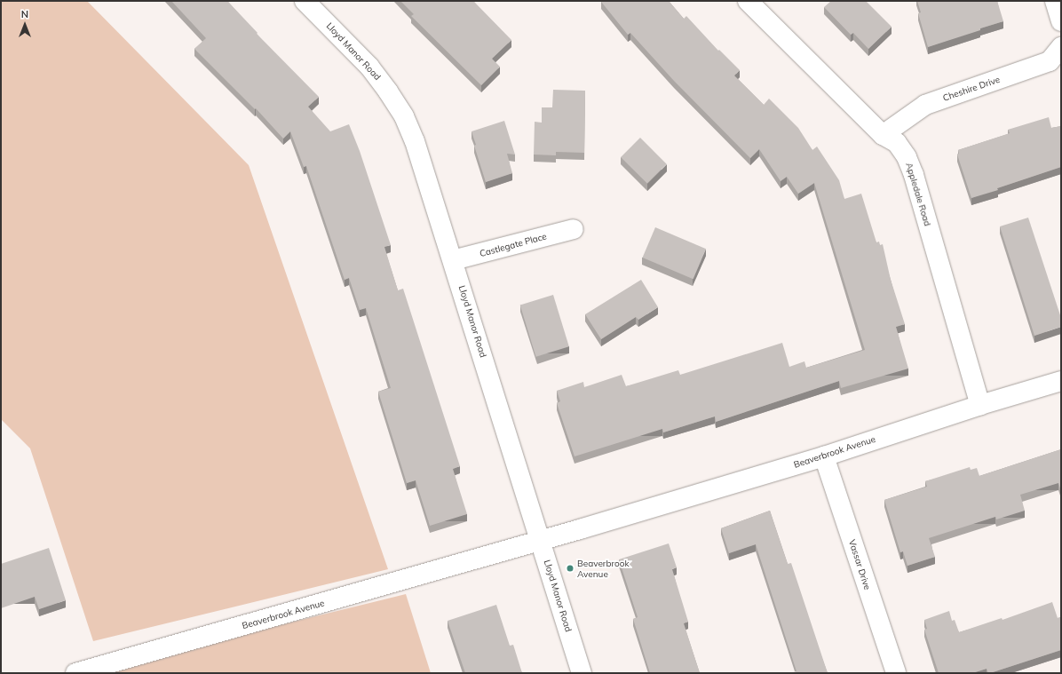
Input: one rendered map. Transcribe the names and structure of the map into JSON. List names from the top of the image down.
{
  "streets": {
    "street": [
      "Lloyd Manor Road",
      "Cheshire Drive",
      "Appledale Road",
      "Castlegate Place",
      "Beaverbrook Avenue",
      "Vassar Drive"
    ]
  },
  "crossings": [
    ["Lloyd Manor Road", "Castlegate Place"],
    ["Lloyd Manor Road", "Beaverbrook Avenue"],
    ["Cheshire Drive", "Appledale Road"],
    ["Appledale Road", "Beaverbrook Avenue"],
    ["Beaverbrook Avenue", "Vassar Drive"]
  ],
  "places": ["Beaverbrook Avenue"],
  "north": "top"
}
